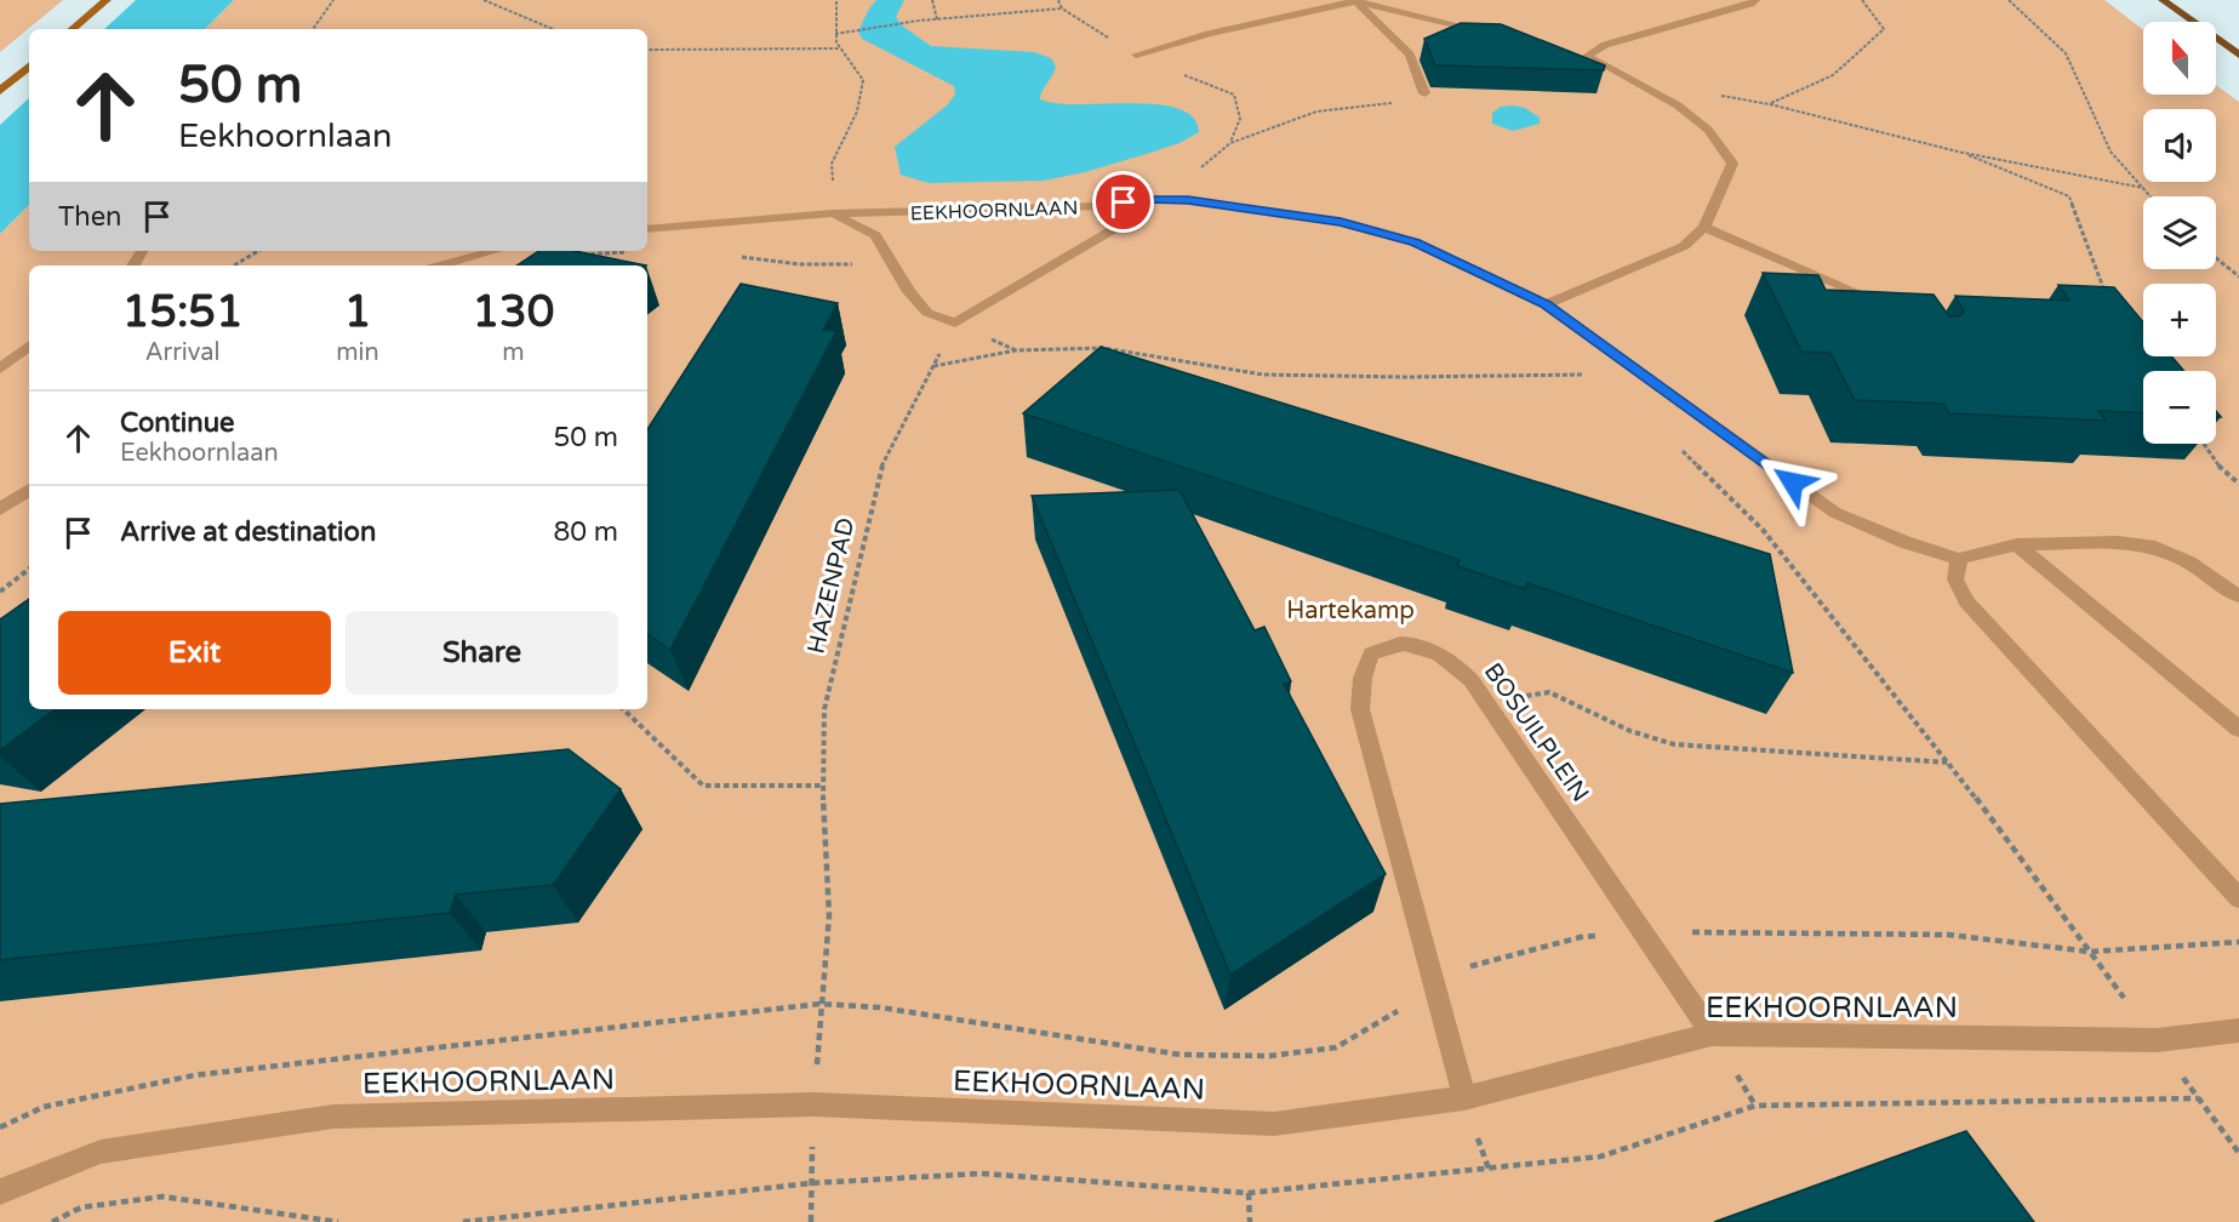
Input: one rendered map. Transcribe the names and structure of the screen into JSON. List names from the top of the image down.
{
  "streets": {
    "lane": ["EEKHOORNLAAN", "BOSUILPLEIN"],
    "path": ["HAZENPAD"]
  },
  "crossings": [
    ["EEKHOORNLAAN", "HAZENPAD"],
    ["EEKHOORNLAAN", "BOSUILPLEIN"]
  ],
  "parks": ["Hartekamp"],
  "north": "top",
  "page": {
    "map_buttons": ["+", "−"],
    "turn": ["50 m", "Eekhoornlaan"],
    "then": "Then",
    "eta": [
      "15:51",
      "Arrival",
      "1",
      "min",
      "130",
      "m"
    ],
    "list": [
      {
        "name": "Continue",
        "note": "Eekhoornlaan",
        "value": "50 m"
      },
      {
        "name": "Arrive at destination",
        "value": "80 m"
      }
    ],
    "buttons": ["Exit", "Share"]
  }
}
